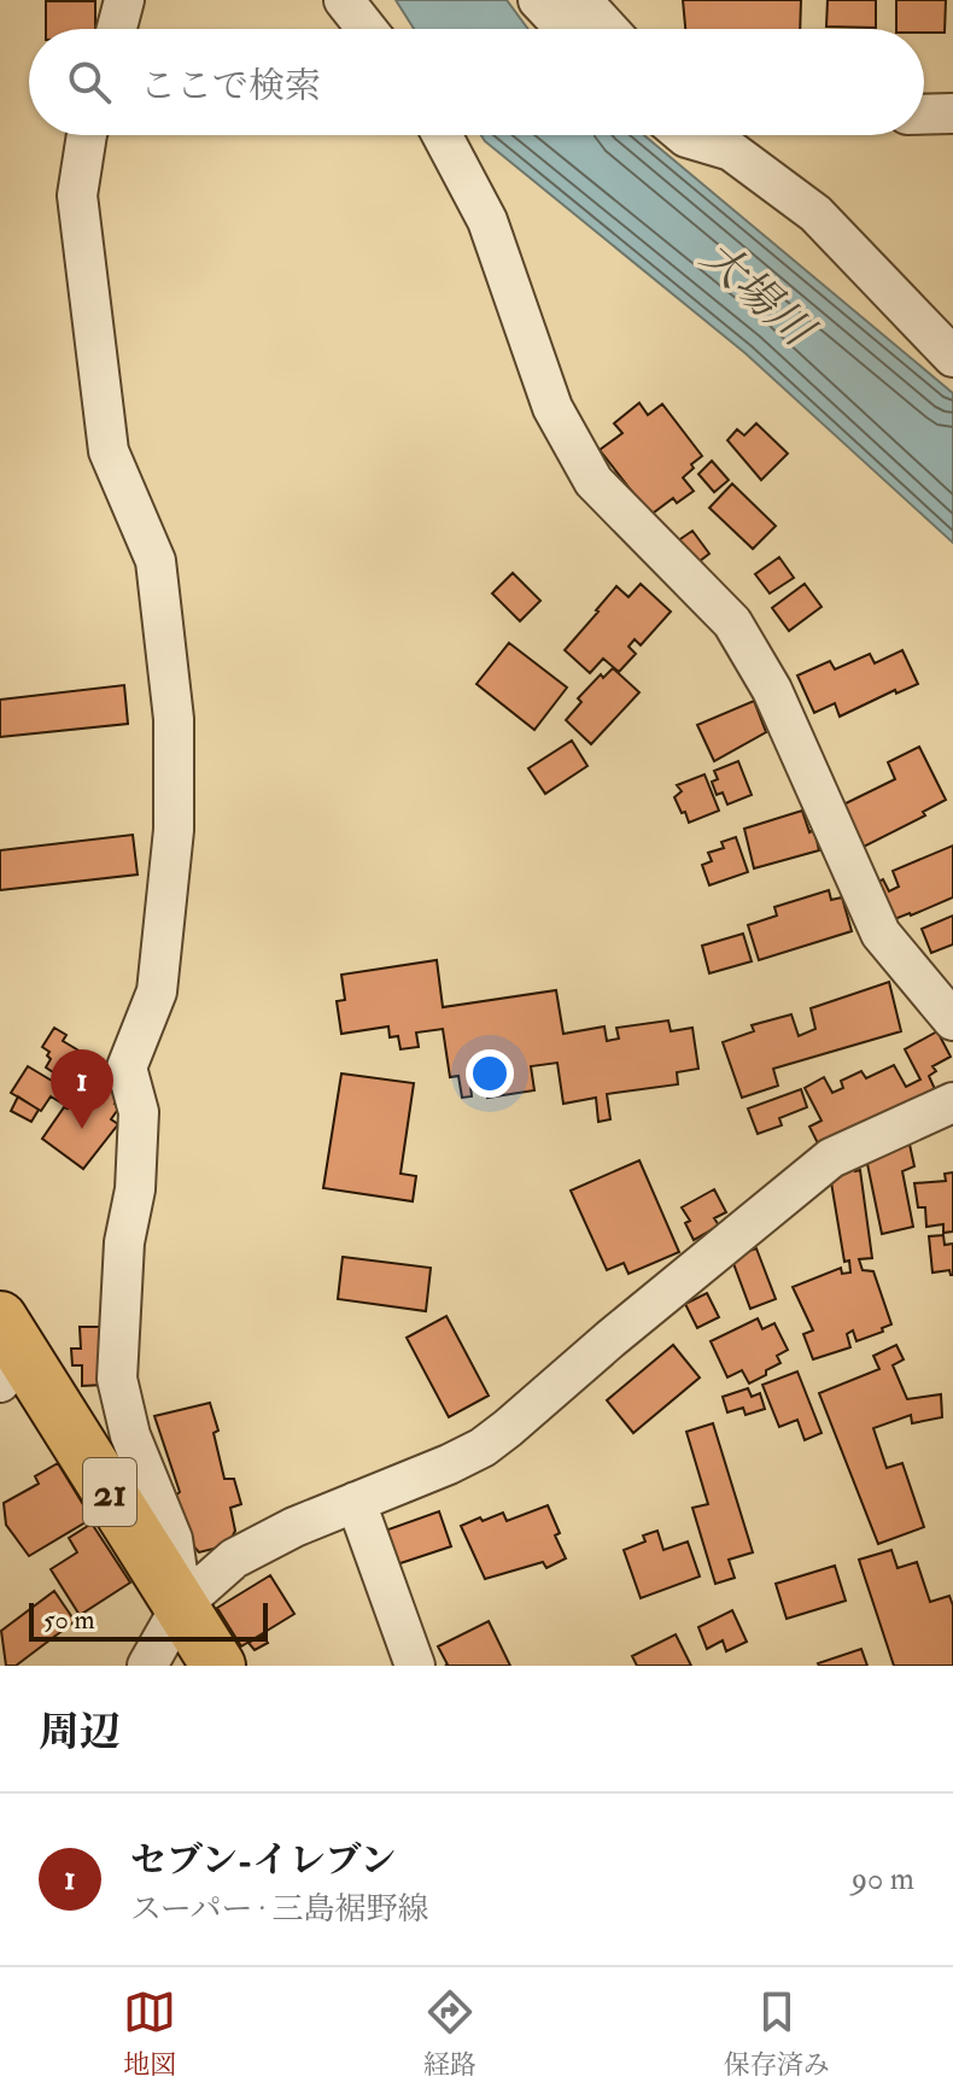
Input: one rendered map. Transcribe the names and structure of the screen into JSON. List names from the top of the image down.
{
  "streets": {
    "main road": ["21"]
  },
  "water": ["大場川"],
  "scale_bar": "50 m",
  "page": {
    "search": "ここで検索",
    "pins": "1",
    "scale": "50 m",
    "heading": "周辺",
    "list": [
      {
        "mark": "1",
        "name": "セブン-イレブン",
        "note": "スーパー · 三島裾野線",
        "value": "90 m"
      }
    ],
    "nav": ["地図", "経路", "保存済み"]
  }
}
